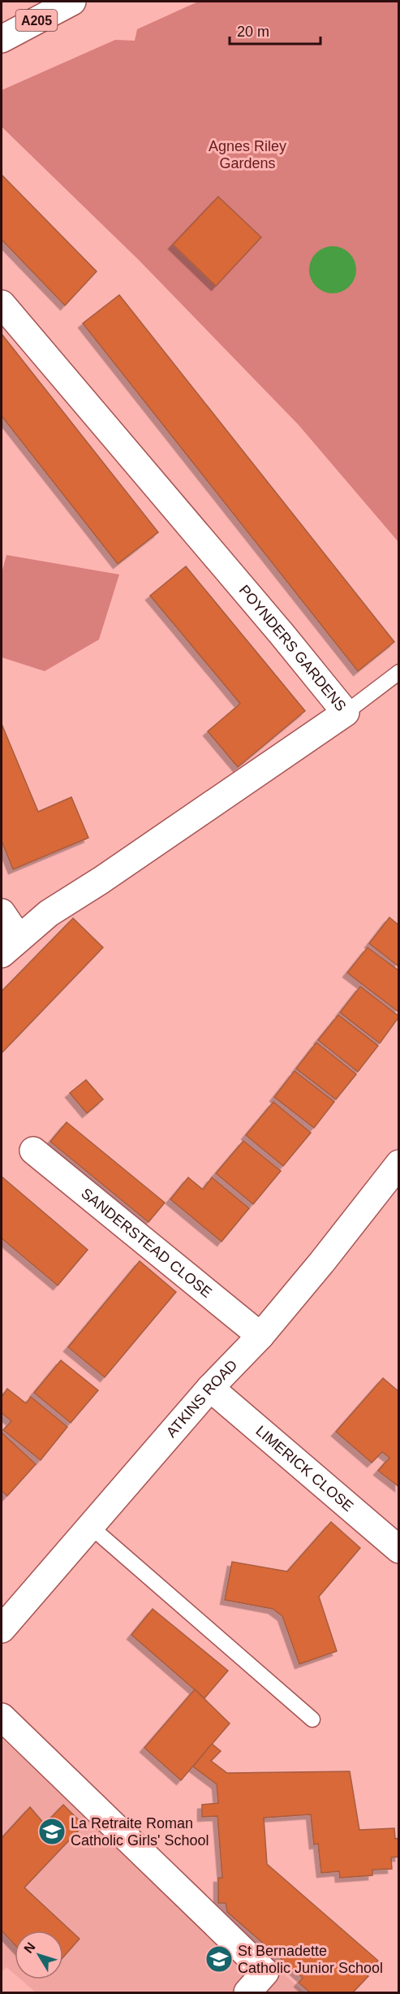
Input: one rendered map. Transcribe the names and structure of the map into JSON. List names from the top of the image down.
{
  "streets": {
    "main road": [
      "A205",
      "POYNDERS GARDENS",
      "SANDERSTEAD CLOSE",
      "ATKINS ROAD",
      "LIMERICK CLOSE"
    ]
  },
  "crossings": [
    ["SANDERSTEAD CLOSE", "ATKINS ROAD"],
    ["ATKINS ROAD", "LIMERICK CLOSE"]
  ],
  "parks": ["Agnes Riley Gardens"],
  "places": {
    "school or university": ["La Retraite Roman Catholic Girls' School", "St Bernadette Catholic Junior School"]
  },
  "scale_bar": "20 m",
  "north": "top left"
}
